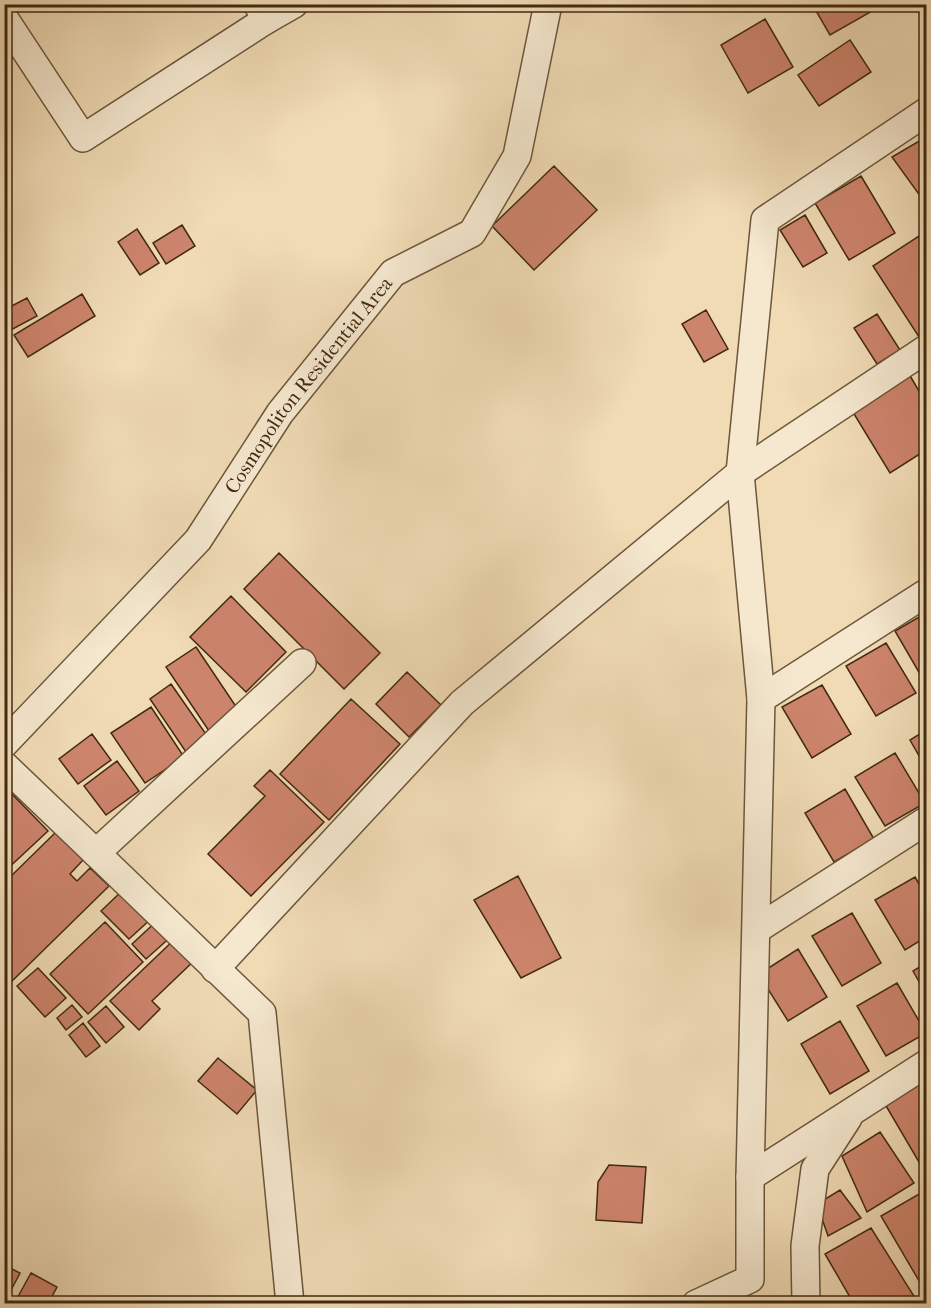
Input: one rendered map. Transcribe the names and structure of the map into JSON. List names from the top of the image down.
{
  "streets": {
    "street": ["Cosmopoliton Residential Area"]
  }
}
